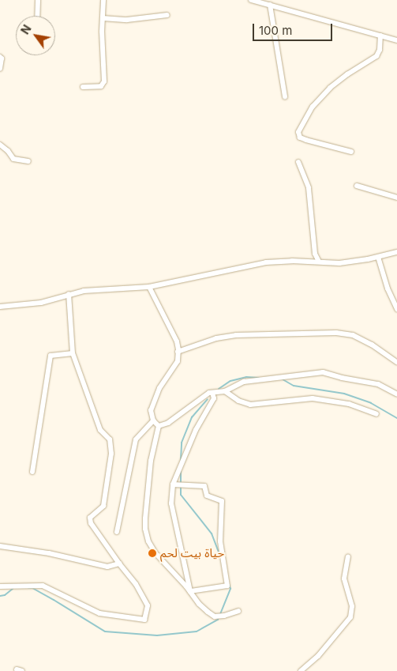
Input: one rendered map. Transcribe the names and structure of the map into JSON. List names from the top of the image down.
{
  "places": ["حياة بيت لحم"],
  "scale_bar": "100 m",
  "north": "top left"
}
